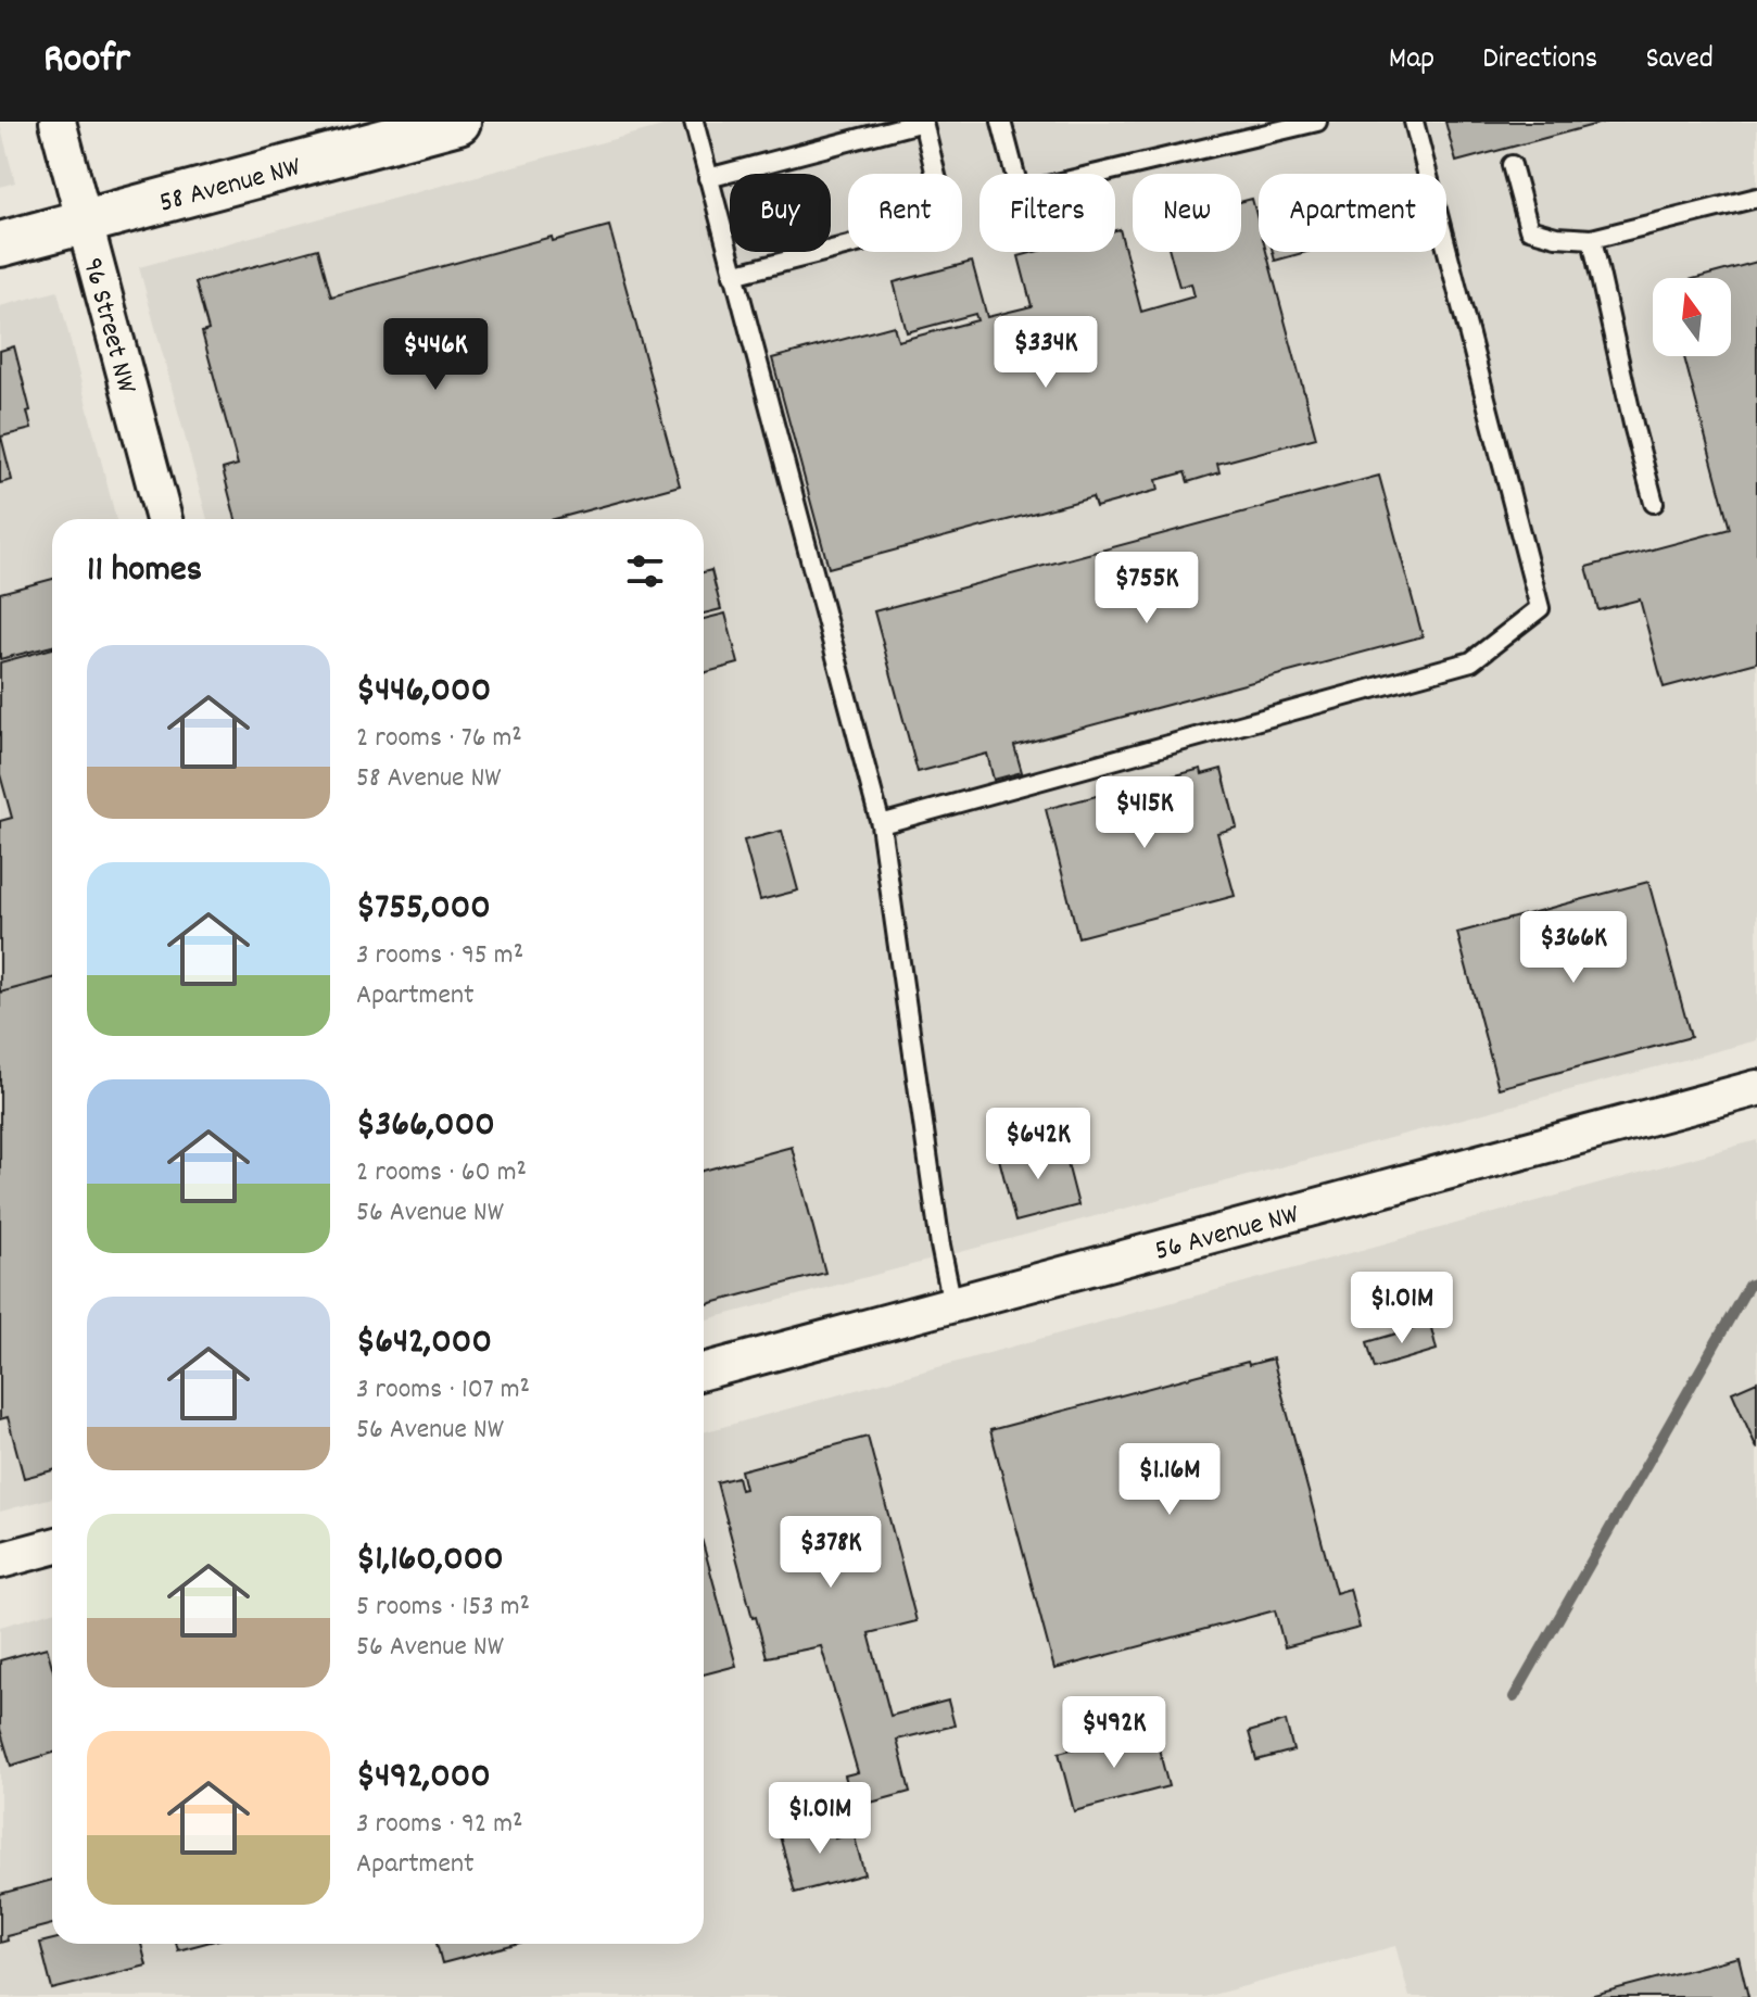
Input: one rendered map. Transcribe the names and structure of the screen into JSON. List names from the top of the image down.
{
  "streets": {
    "street": ["58 Avenue NW", "96 Street NW", "56 Avenue NW"]
  },
  "crossings": [
    ["58 Avenue NW", "96 Street NW"]
  ],
  "north": "top",
  "page": {
    "header": "Roofr",
    "nav": ["Map", "Directions", "Saved"],
    "chip": [
      "Buy",
      "Rent",
      "Filters",
      "New",
      "Apartment"
    ],
    "price": [
      "$334K",
      "$446K",
      "$755K",
      "$415K",
      "$366K",
      "$642K",
      "$1.01M",
      "$1.16M",
      "$378K",
      "$492K",
      "$1.01M"
    ],
    "heading": "11 homes",
    "list": [
      {
        "name": "$446,000",
        "note": "2 rooms · 76 m² · 58 Avenue NW"
      },
      {
        "name": "$755,000",
        "note": "3 rooms · 95 m² · Apartment"
      },
      {
        "name": "$366,000",
        "note": "2 rooms · 60 m² · 56 Avenue NW"
      },
      {
        "name": "$642,000",
        "note": "3 rooms · 107 m² · 56 Avenue NW"
      },
      {
        "name": "$1,160,000",
        "note": "5 rooms · 153 m² · 56 Avenue NW"
      },
      {
        "name": "$492,000",
        "note": "3 rooms · 92 m² · Apartment"
      }
    ]
  }
}
